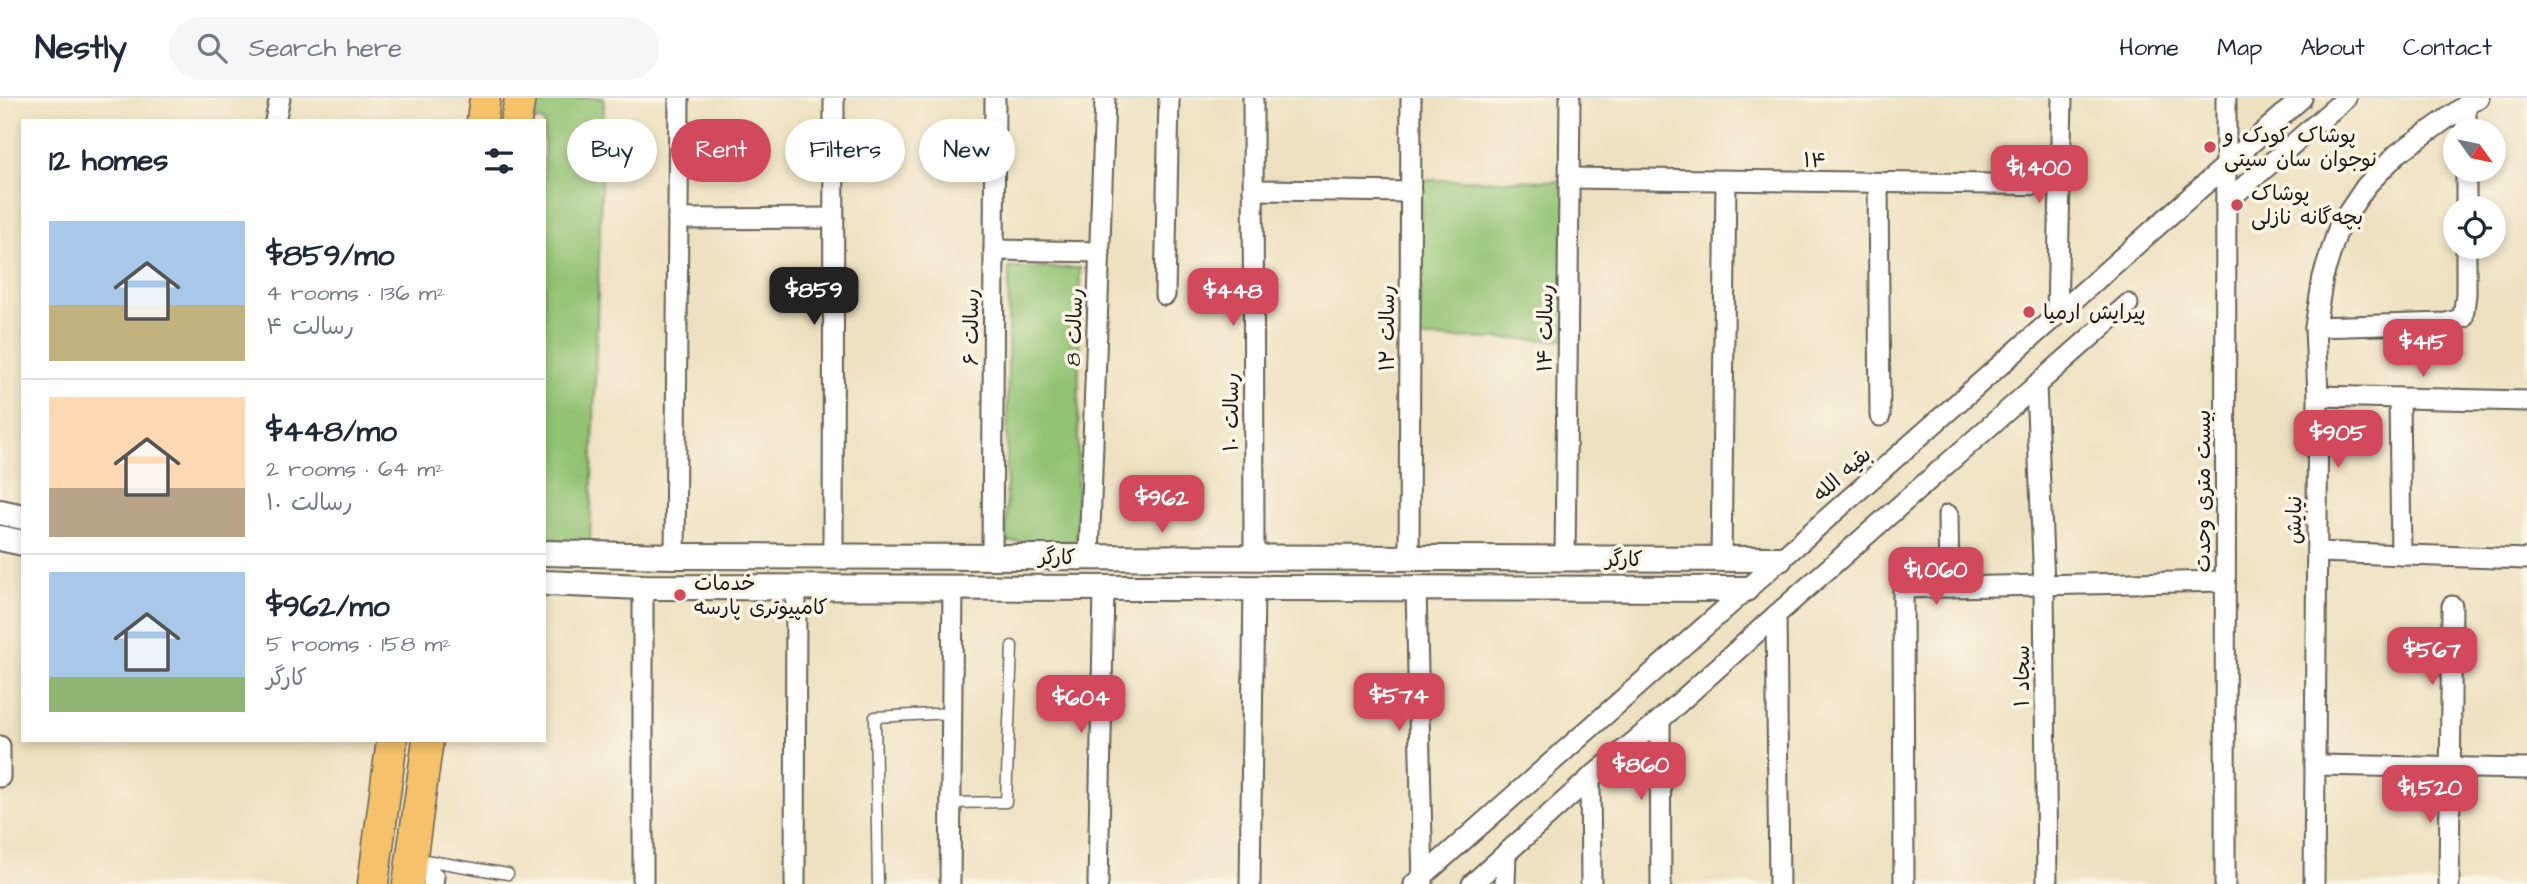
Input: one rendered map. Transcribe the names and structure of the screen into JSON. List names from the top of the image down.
{
  "streets": {
    "street": [
      "۱۴",
      "رسالت ۶",
      "رسالت 8",
      "رسالت ۱۲",
      "رسالت ۱۴",
      "رسالت ۱۰",
      "بقیه الله",
      "بیست متری وحدت",
      "نیایش",
      "کارگر",
      "سجاد ۱"
    ]
  },
  "crossings": [
    ["۱۴", "رسالت ۱۴"],
    ["رسالت ۶", "کارگر"],
    ["رسالت 8", "کارگر"],
    ["رسالت ۱۲", "کارگر"],
    ["رسالت ۱۴", "کارگر"],
    ["رسالت ۱۰", "کارگر"],
    ["بقیه الله", "بیست متری وحدت"],
    ["بقیه الله", "کارگر"]
  ],
  "places": [
    "پوشاک کودک و نوجوان سان سیتی",
    "پوشاک بچه‌گانه نازلی",
    "پیرایش ارمیا",
    "خدمات کامپیوتری پارسه"
  ],
  "north": "bottom right",
  "page": {
    "header": "Nestly",
    "search": "Search here",
    "nav": [
      "Home",
      "Map",
      "About",
      "Contact"
    ],
    "chip": [
      "Buy",
      "Rent",
      "Filters",
      "New"
    ],
    "heading": "12 homes",
    "price": [
      "$1,400",
      "$859",
      "$448",
      "$415",
      "$905",
      "$962",
      "$1,060",
      "$567",
      "$574",
      "$604",
      "$860",
      "$1,520"
    ],
    "list": [
      {
        "name": "$859/mo",
        "note": "4 rooms · 136 m² · رسالت ۴"
      },
      {
        "name": "$448/mo",
        "note": "2 rooms · 64 m² · رسالت ۱۰"
      },
      {
        "name": "$962/mo",
        "note": "5 rooms · 158 m² · کارگر"
      }
    ]
  }
}
